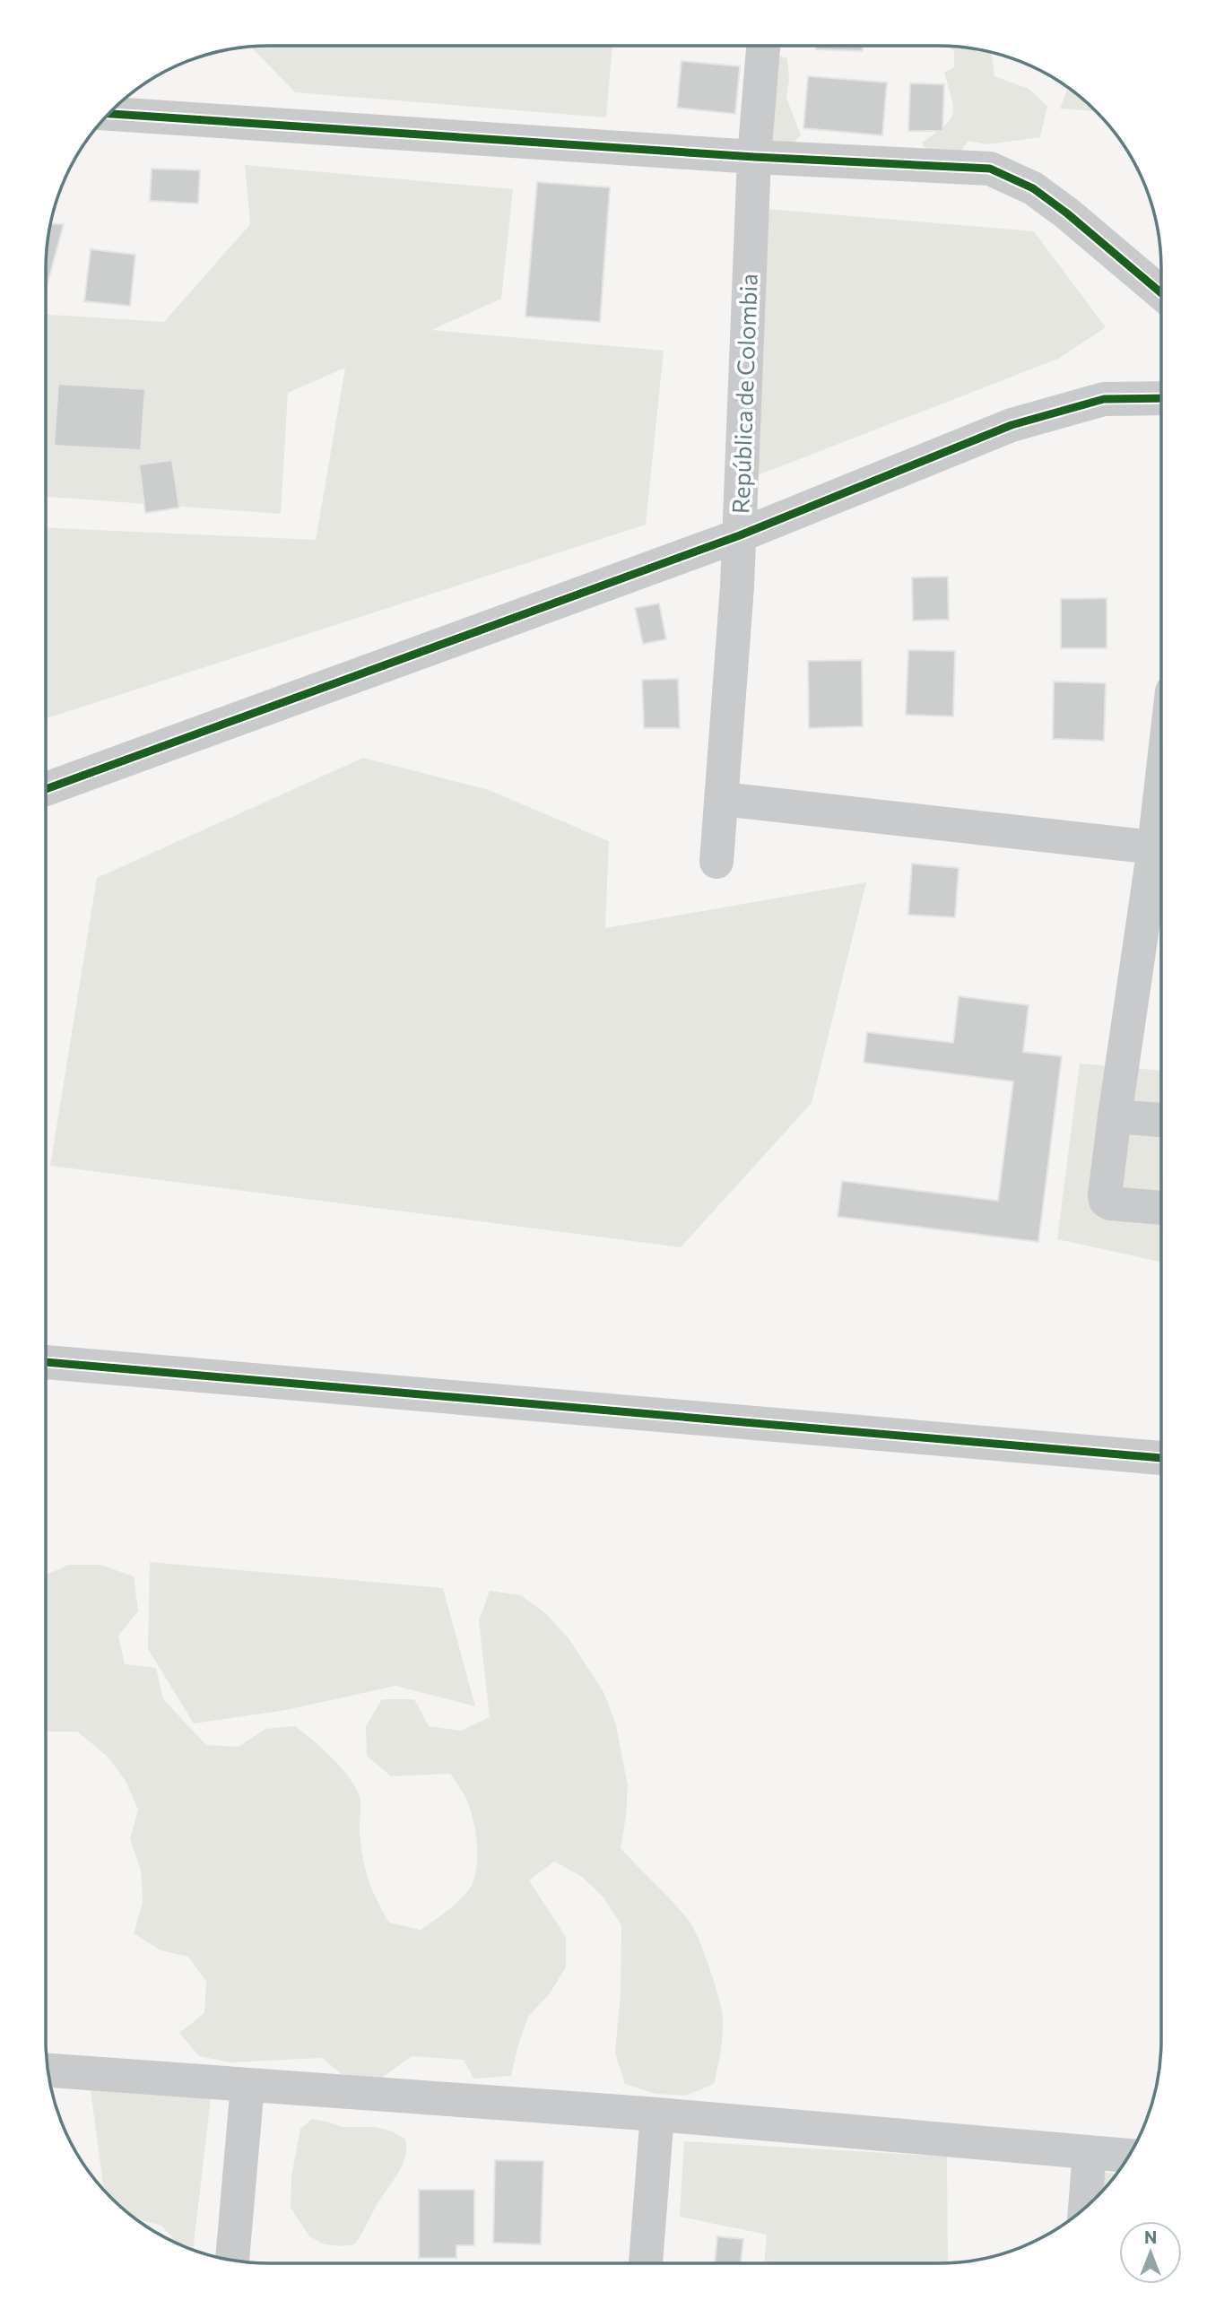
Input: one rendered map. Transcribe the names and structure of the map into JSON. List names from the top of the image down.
{
  "streets": {
    "street": ["República de Colombia"]
  },
  "north": "top"
}
